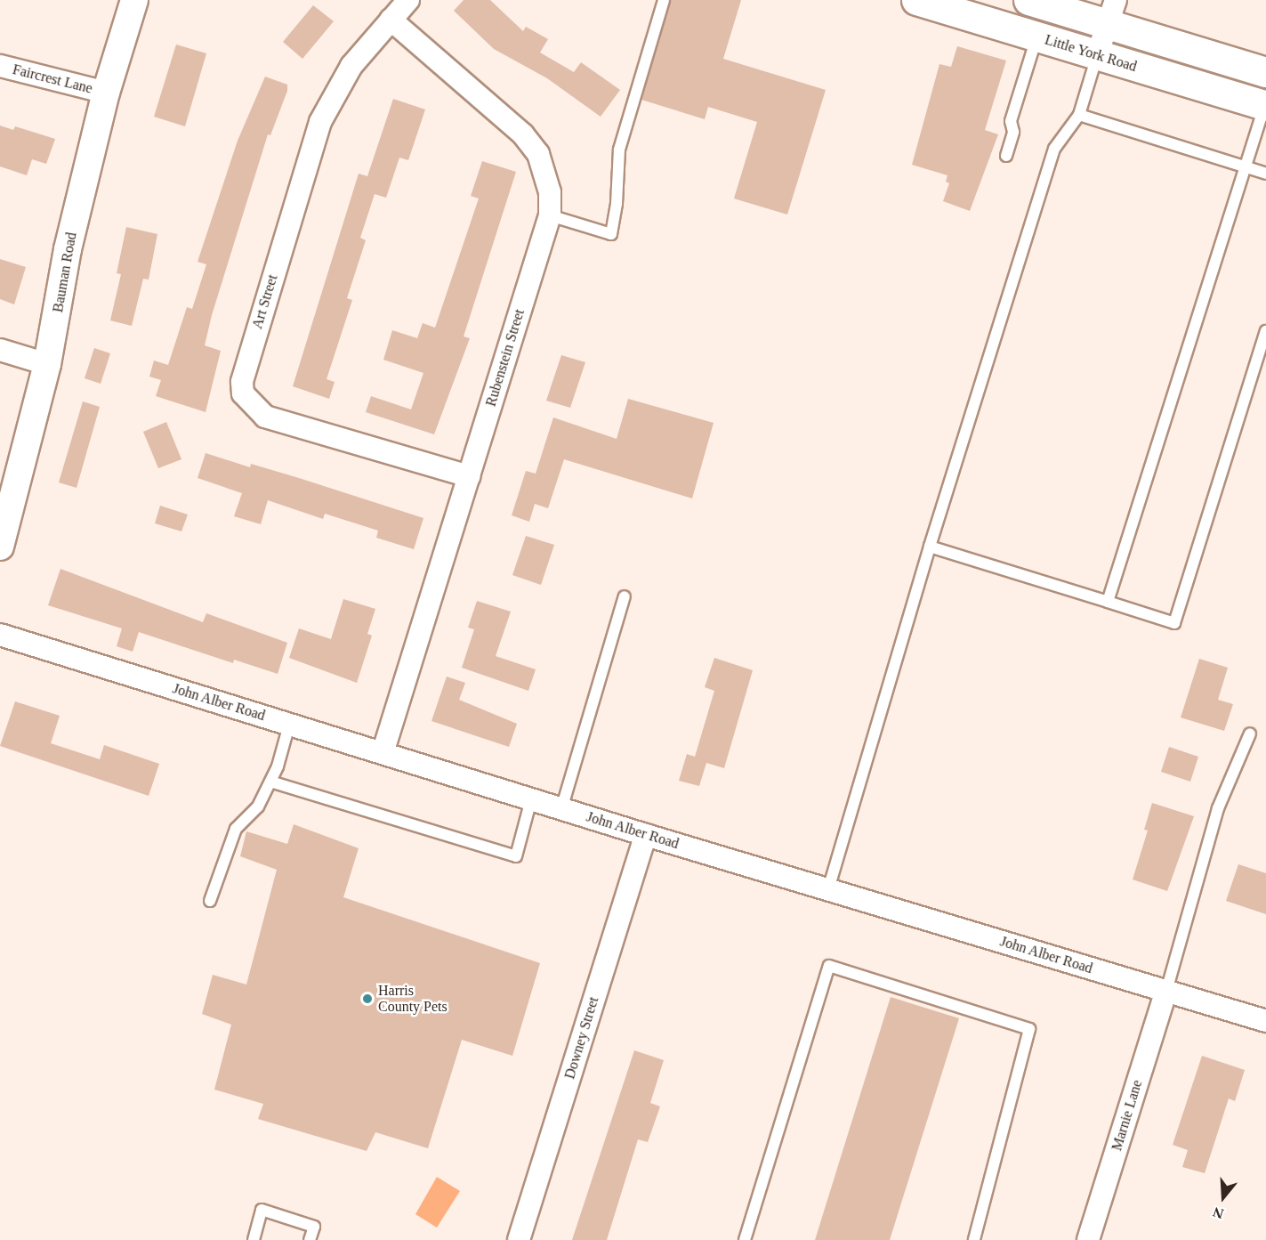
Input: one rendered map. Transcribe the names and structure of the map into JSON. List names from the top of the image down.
{
  "streets": {
    "main road": ["Little York Road"],
    "street": [
      "Faircrest Lane",
      "Bauman Road",
      "Art Street",
      "Rubenstein Street",
      "John Alber Road",
      "Downey Street",
      "Marnie Lane"
    ]
  },
  "crossings": [
    ["Faircrest Lane", "Bauman Road"],
    ["Art Street", "Rubenstein Street"],
    ["Rubenstein Street", "John Alber Road"],
    ["John Alber Road", "Downey Street"],
    ["John Alber Road", "Marnie Lane"]
  ],
  "places": ["Harris County Pets"],
  "north": "bottom"
}
